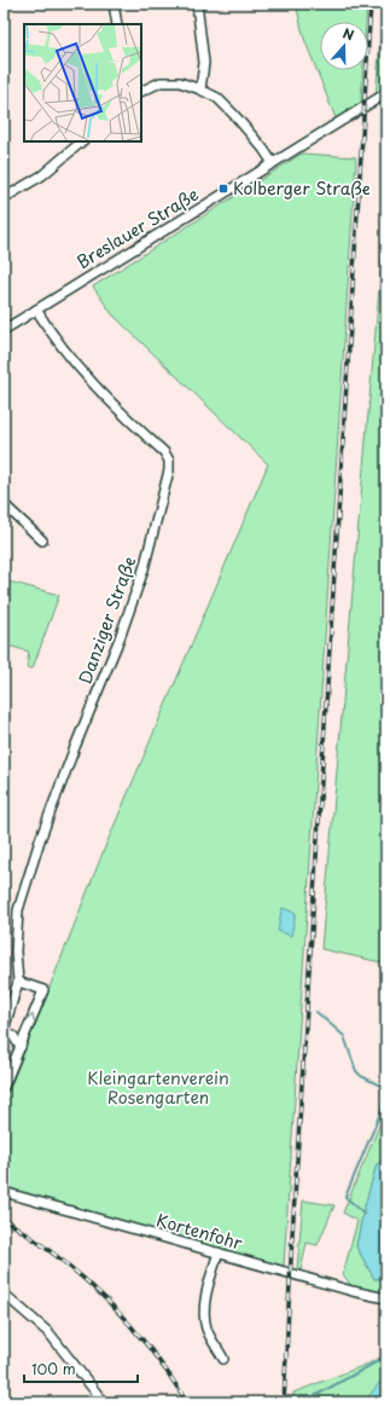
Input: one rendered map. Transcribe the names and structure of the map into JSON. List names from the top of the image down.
{
  "streets": {
    "street": ["Breslauer Straße", "Danziger Straße", "Kortenfohr"]
  },
  "crossings": [
    ["Breslauer Straße", "Danziger Straße"]
  ],
  "parks": ["Kleingartenverein Rosengarten"],
  "places": {
    "transit": ["Kolberger Straße"]
  },
  "scale_bar": "100 m",
  "north": "top"
}
